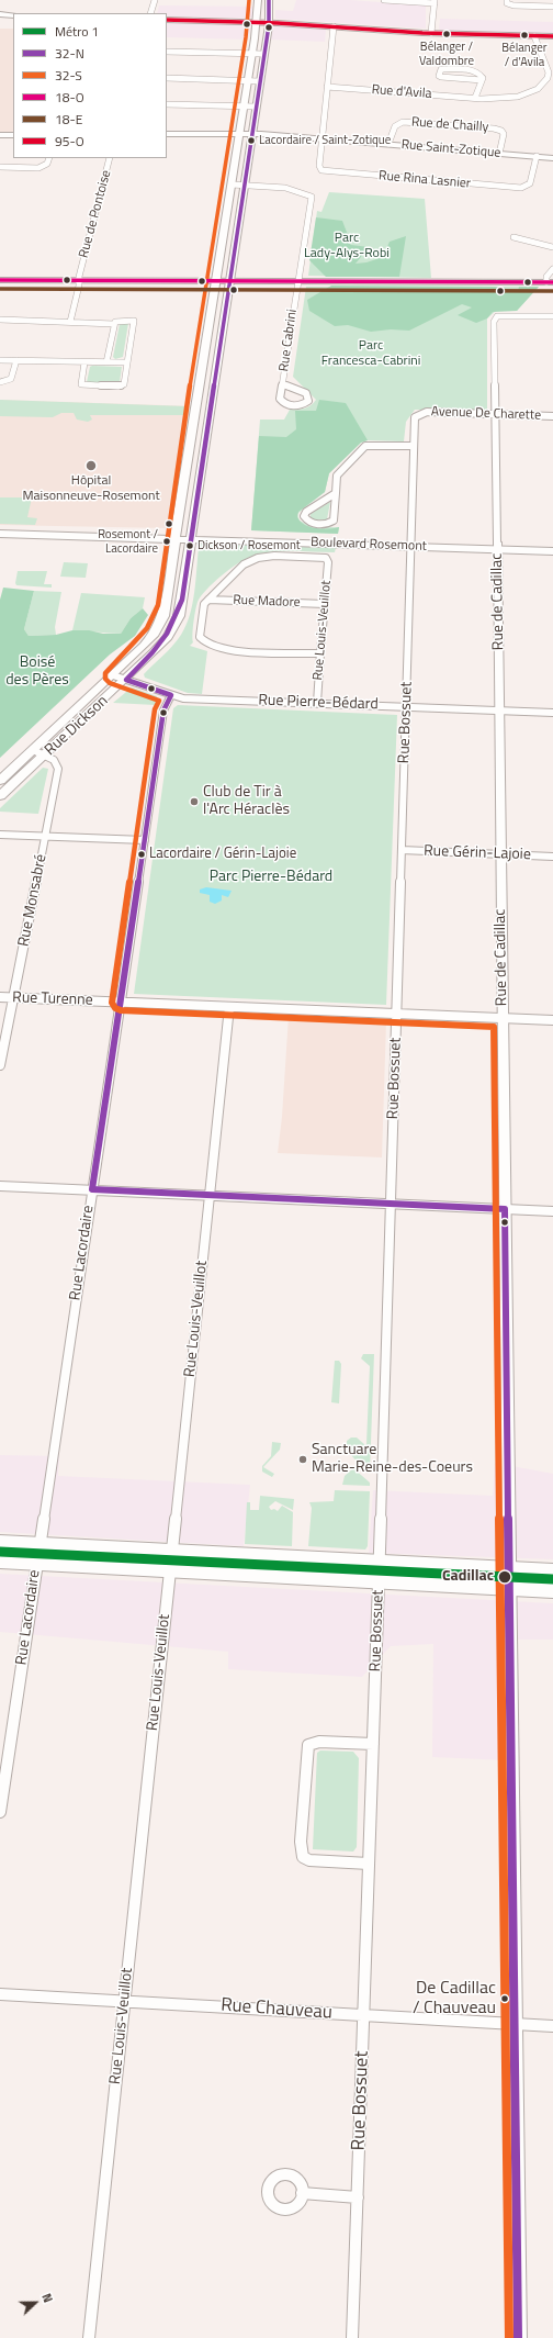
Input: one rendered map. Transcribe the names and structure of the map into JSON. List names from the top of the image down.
{
  "streets": {
    "main road": ["Boulevard Rosemont", "Rue Dickson"],
    "street": [
      "Rue d'Avila",
      "Rue de Chailly",
      "Rue Saint-Zotique",
      "Rue Rina Lasnier",
      "Rue de Pontoise",
      "Rue Cabrini",
      "Avenue De Charette",
      "Rue Madore",
      "Rue de Cadillac",
      "Rue Louis-Veuillot",
      "Rue Pierre-Bédard",
      "Rue Bossuet",
      "Rue Gérin-Lajoie",
      "Rue Monsabré",
      "Rue Turenne",
      "Rue Lacordaire",
      "Rue Chauveau"
    ]
  },
  "crossings": [
    ["Rue de Chailly", "Rue Saint-Zotique"],
    ["Rue Saint-Zotique", "Rue Rina Lasnier"],
    ["Avenue De Charette", "Rue de Cadillac"],
    ["Avenue De Charette", "Rue Bossuet"],
    ["Boulevard Rosemont", "Rue de Cadillac"],
    ["Boulevard Rosemont", "Rue Bossuet"],
    ["Boulevard Rosemont", "Rue Dickson"],
    ["Rue Madore", "Rue Louis-Veuillot"],
    ["Rue de Cadillac", "Rue Pierre-Bédard"],
    ["Rue de Cadillac", "Rue Gérin-Lajoie"],
    ["Rue de Cadillac", "Rue Turenne"],
    ["Rue de Cadillac", "Rue Chauveau"],
    ["Rue Louis-Veuillot", "Rue Pierre-Bédard"],
    ["Rue Louis-Veuillot", "Rue Turenne"],
    ["Rue Louis-Veuillot", "Rue Chauveau"],
    ["Rue Pierre-Bédard", "Rue Bossuet"],
    ["Rue Pierre-Bédard", "Rue Dickson"],
    ["Rue Pierre-Bédard", "Rue Lacordaire"],
    ["Rue Bossuet", "Rue Gérin-Lajoie"],
    ["Rue Bossuet", "Rue Turenne"],
    ["Rue Bossuet", "Rue Chauveau"],
    ["Rue Dickson", "Rue Monsabré"],
    ["Rue Monsabré", "Rue Turenne"],
    ["Rue Turenne", "Rue Lacordaire"]
  ],
  "parks": [
    "Parc Lady-Alys-Robi",
    "Parc Francesca-Cabrini",
    "Boisé des Pères",
    "Parc Pierre-Bédard"
  ],
  "places": [
    "Bélanger / Valdombre",
    "Bélanger / d'Avila",
    "Lacordaire / Saint-Zotique",
    "Hôpital Maisonneuve-Rosemont",
    "Rosemont / Lacordaire",
    "Dickson / Rosemont",
    "Club de Tir à l'Arc Héraclès",
    "Lacordaire / Gérin-Lajoie",
    "Sanctuare Marie-Reine-des-Coeurs",
    "Cadillac",
    "De Cadillac / Chauveau"
  ],
  "lines": [
    "transit line 32-N",
    "transit line 32-S",
    "transit line 95-O",
    "transit line 18-O",
    "transit line 18-E",
    "metro line 1"
  ],
  "legend": [
    "Métro 1",
    "32-N",
    "32-S",
    "18-O",
    "18-E",
    "95-O"
  ],
  "north": "right"
}
